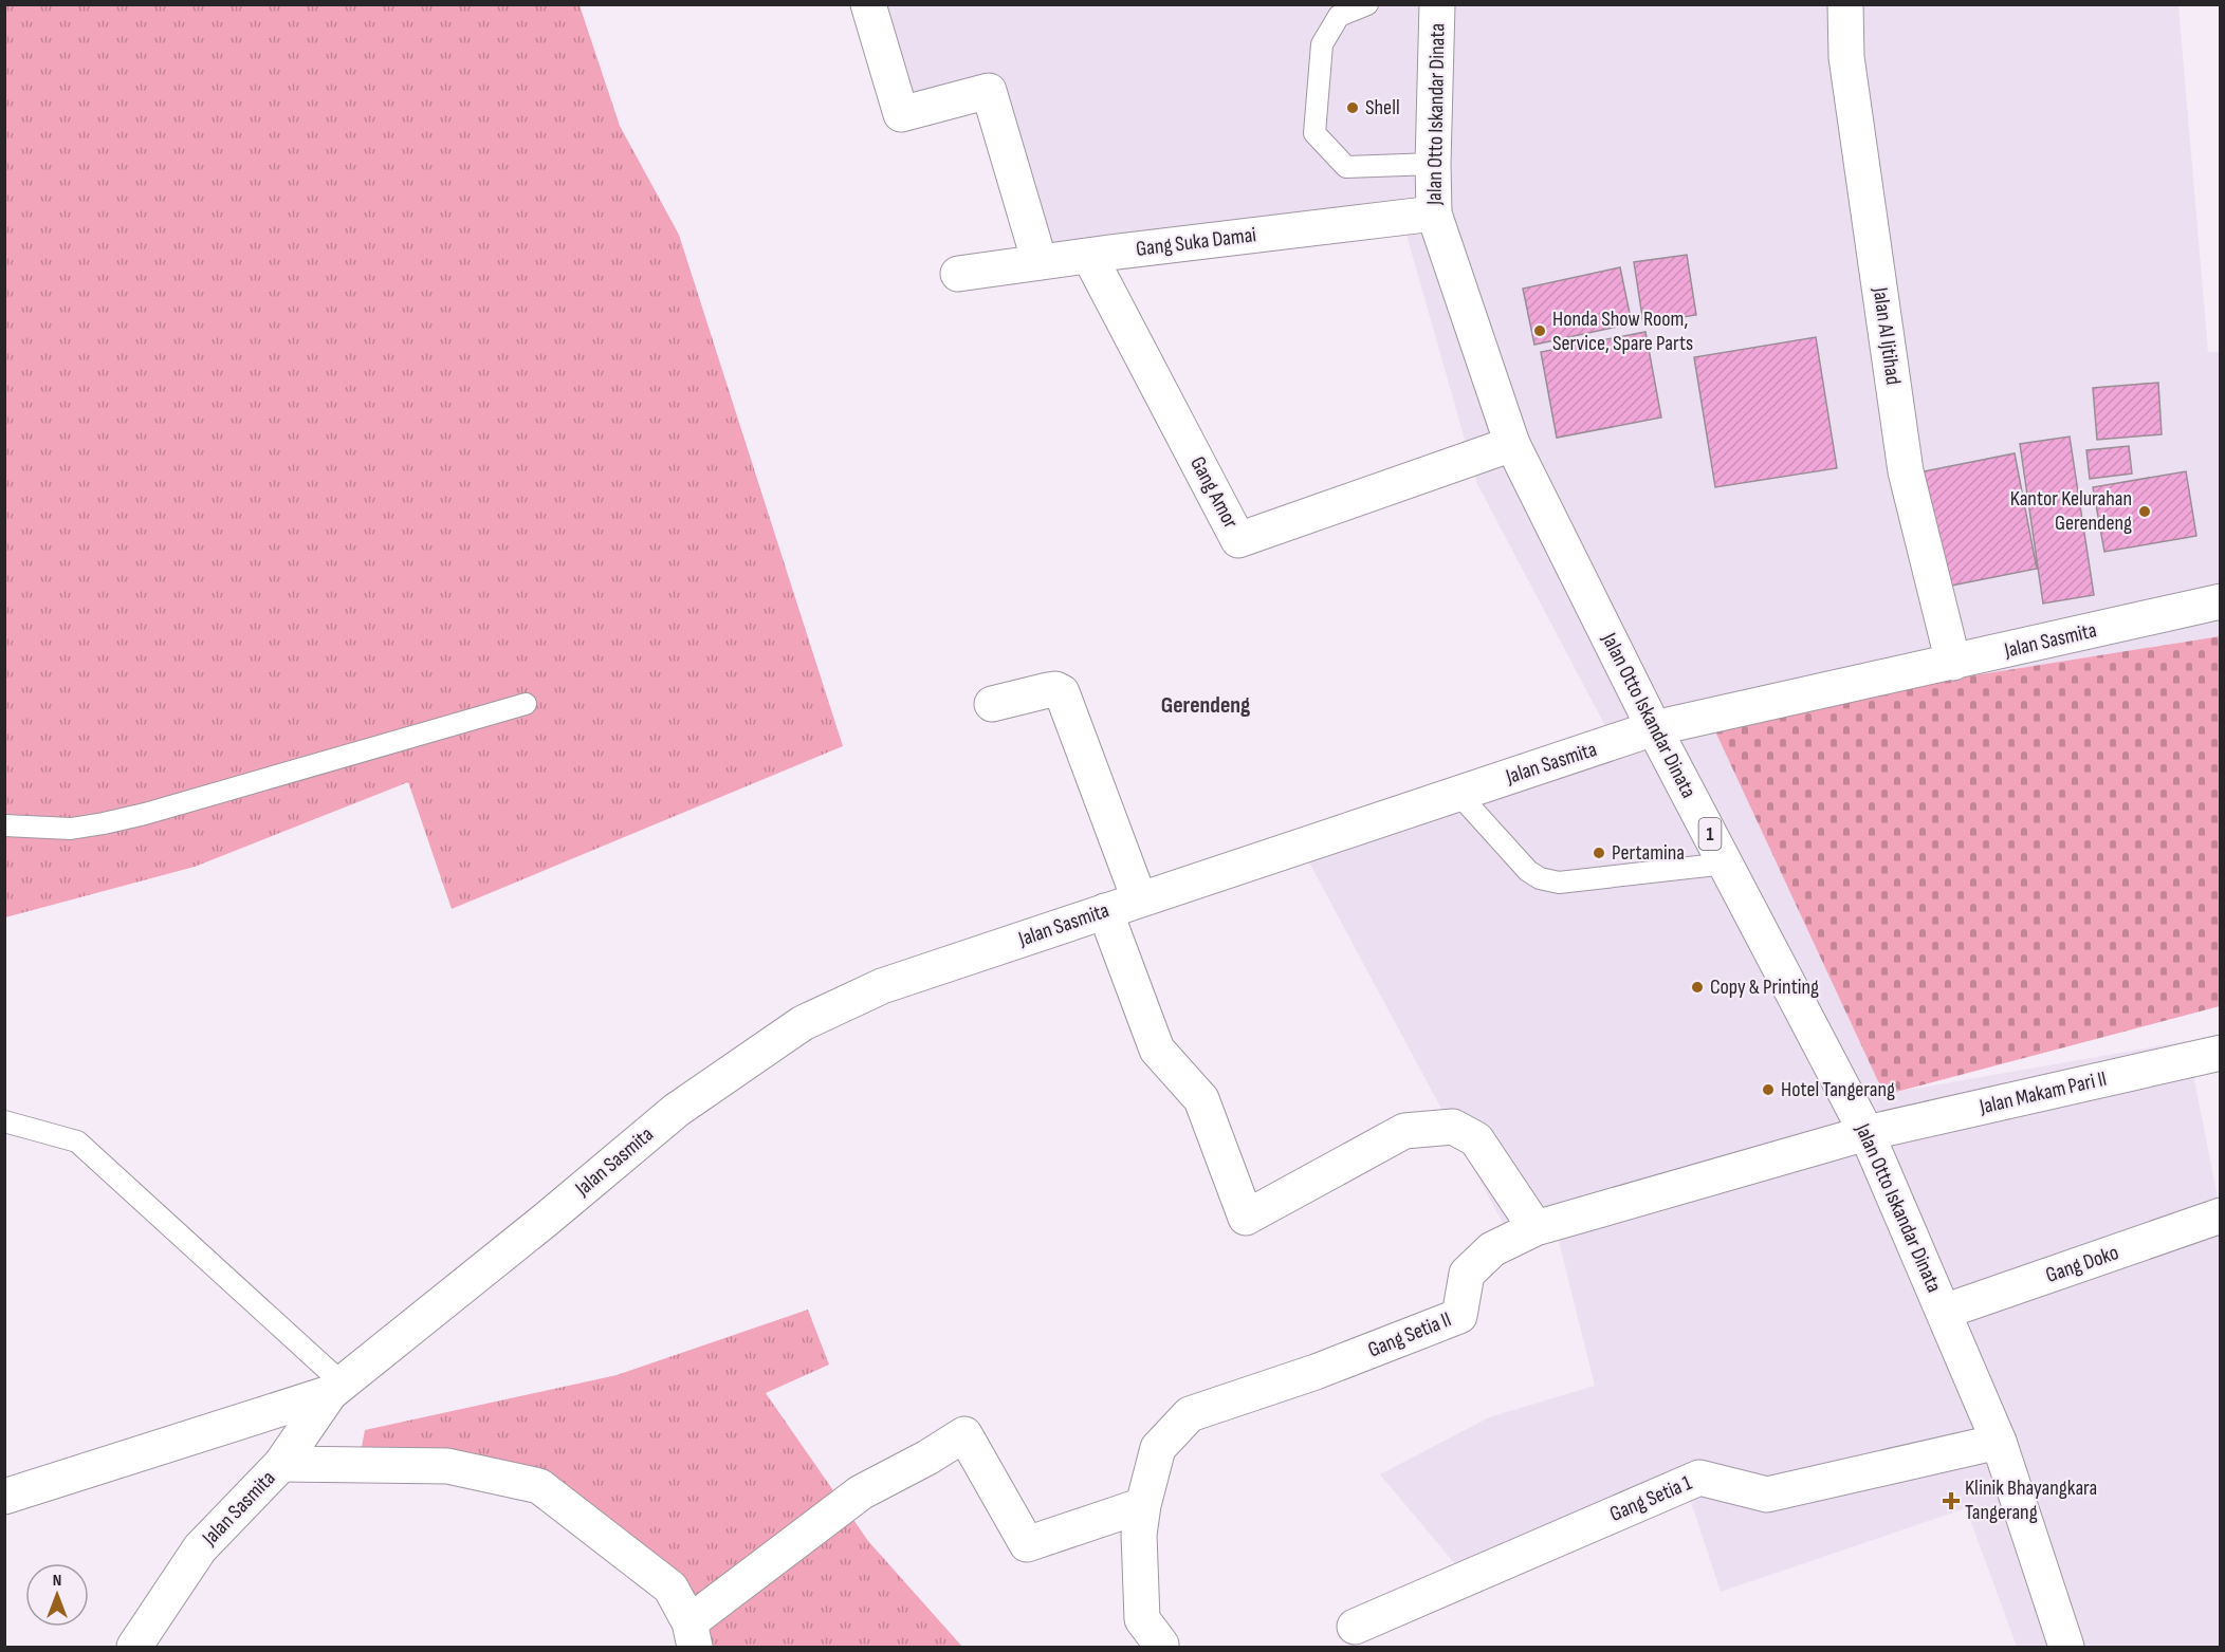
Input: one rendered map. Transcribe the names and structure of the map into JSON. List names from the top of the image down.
{
  "streets": {
    "main road": [
      "Jalan Otto Iskandar Dinata",
      "Gang Suka Damai",
      "Jalan Al Ijtihad",
      "Gang Amor",
      "Jalan Sasmita",
      "1",
      "Jalan Makam Pari II",
      "Gang Doko",
      "Gang Setia II",
      "Gang Setia 1"
    ]
  },
  "crossings": [
    ["Jalan Otto Iskandar Dinata", "Gang Suka Damai"],
    ["Jalan Otto Iskandar Dinata", "Gang Amor"],
    ["Jalan Otto Iskandar Dinata", "Jalan Sasmita"],
    ["Jalan Otto Iskandar Dinata", "Jalan Makam Pari II"],
    ["Jalan Otto Iskandar Dinata", "Gang Doko"],
    ["Jalan Otto Iskandar Dinata", "Gang Setia II"],
    ["Jalan Otto Iskandar Dinata", "Gang Setia 1"],
    ["Gang Suka Damai", "Gang Amor"],
    ["Jalan Al Ijtihad", "Jalan Sasmita"],
    ["Jalan Makam Pari II", "Gang Setia II"]
  ],
  "districts": ["Gerendeng"],
  "places": {
    "other": [
      "Shell",
      "Honda Show Room, Service, Spare Parts",
      "Kantor Kelurahan Gerendeng",
      "Pertamina",
      "Copy & Printing",
      "Hotel Tangerang"
    ],
    "health": ["Klinik Bhayangkara Tangerang"]
  },
  "north": "top"
}
